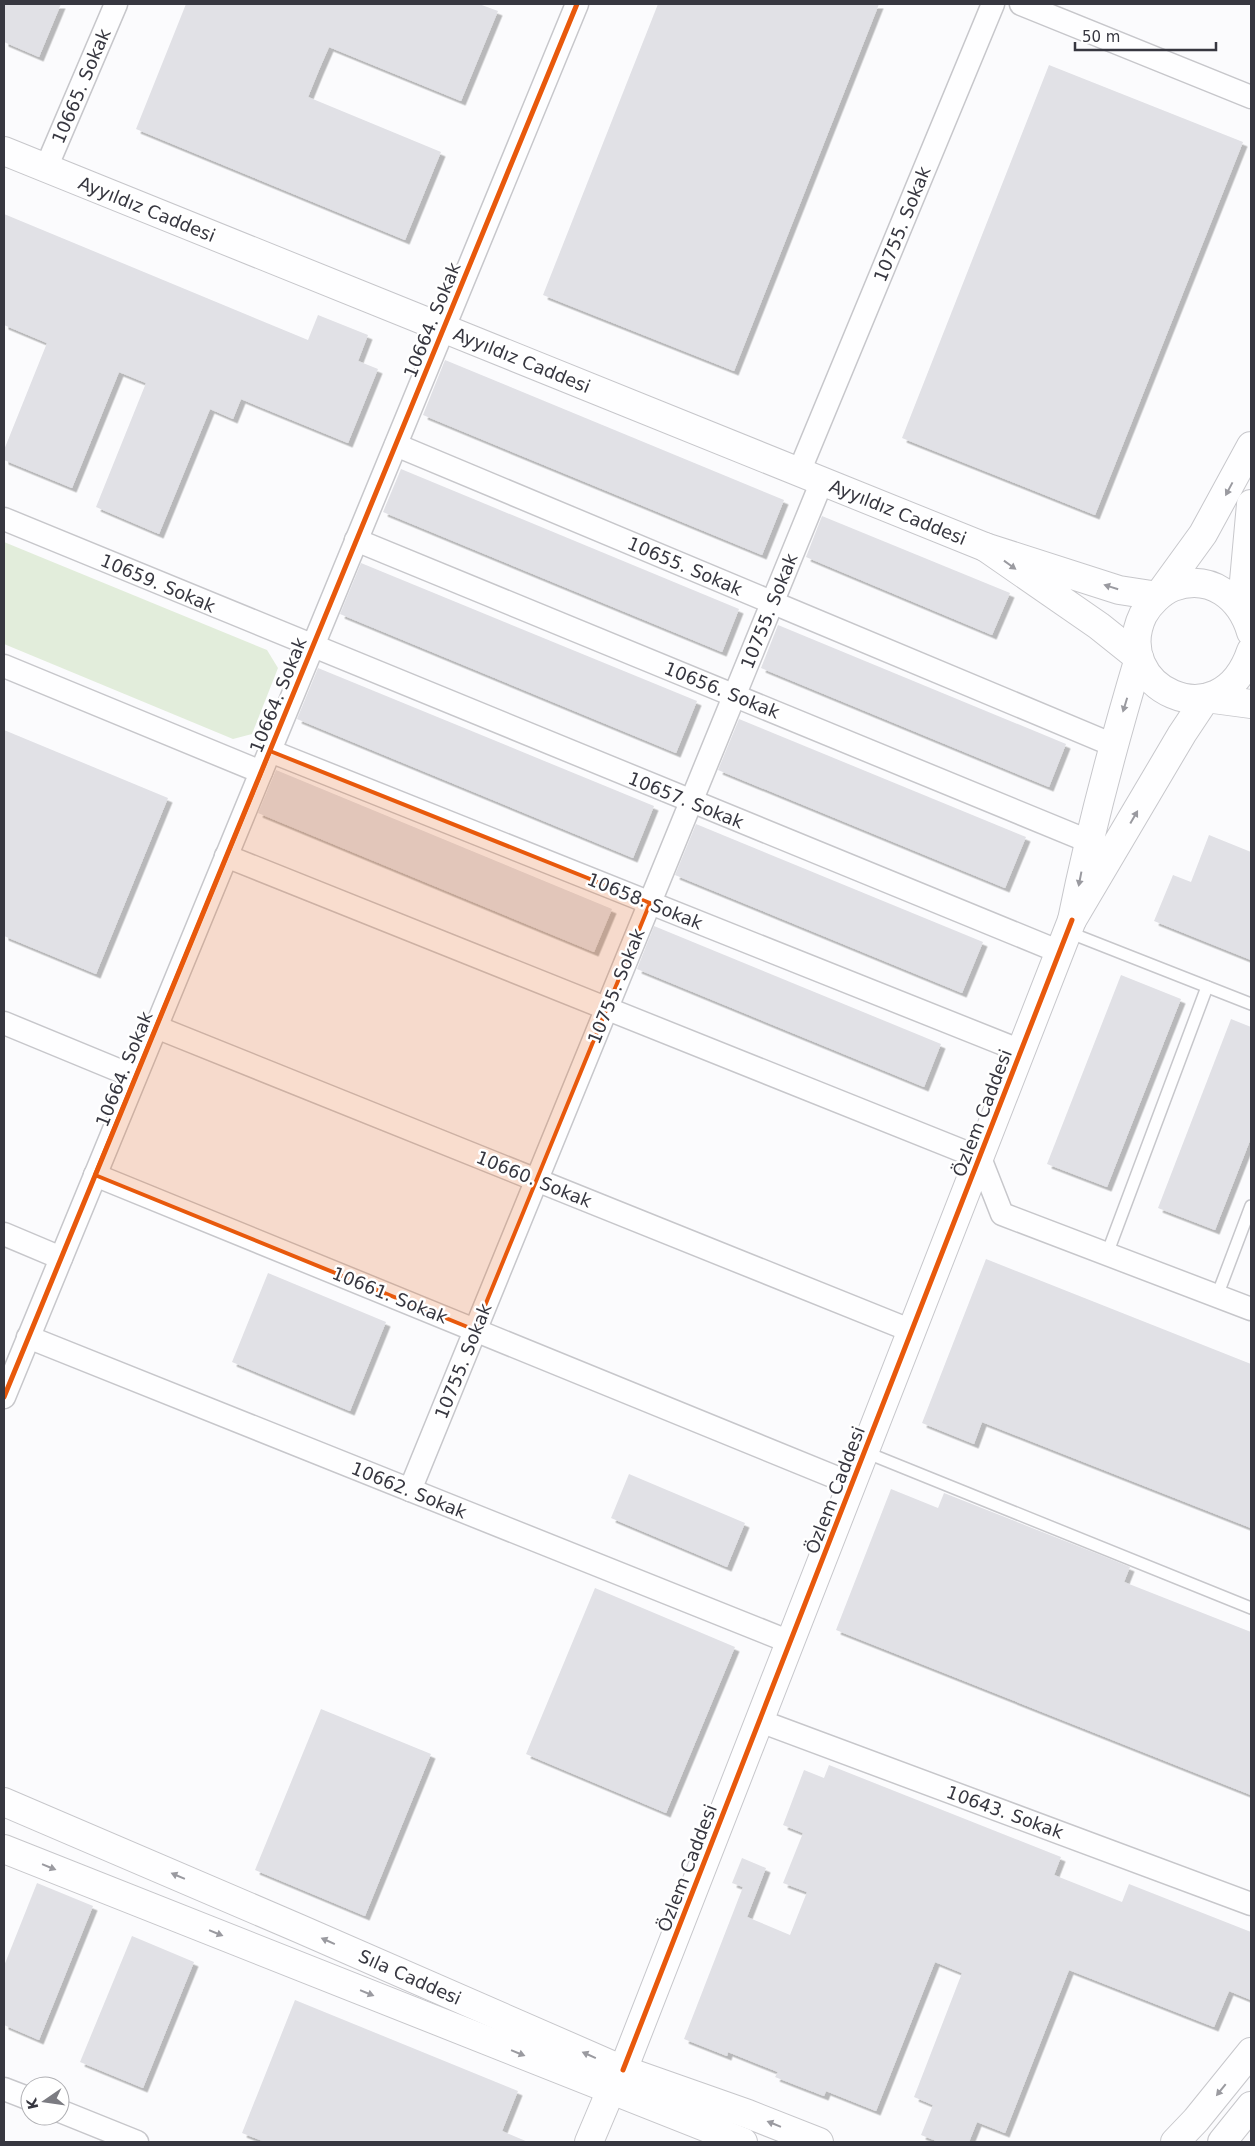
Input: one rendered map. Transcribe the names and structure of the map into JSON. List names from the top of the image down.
{
  "streets": {
    "street": [
      "10665. Sokak",
      "Ayyıldız Caddesi",
      "10755. Sokak",
      "10664. Sokak",
      "10655. Sokak",
      "10659. Sokak",
      "10656. Sokak",
      "10657. Sokak",
      "10658. Sokak",
      "Özlem Caddesi",
      "10660. Sokak",
      "10661. Sokak",
      "10662. Sokak",
      "10643. Sokak",
      "Sıla Caddesi"
    ]
  },
  "crossings": [
    ["10665. Sokak", "Ayyıldız Caddesi"],
    ["Ayyıldız Caddesi", "10755. Sokak"],
    ["Ayyıldız Caddesi", "10664. Sokak"],
    ["Ayyıldız Caddesi", "Özlem Caddesi"],
    ["10755. Sokak", "10655. Sokak"],
    ["10755. Sokak", "10656. Sokak"],
    ["10755. Sokak", "10657. Sokak"],
    ["10755. Sokak", "10658. Sokak"],
    ["10755. Sokak", "10660. Sokak"],
    ["10755. Sokak", "10661. Sokak"],
    ["10755. Sokak", "10662. Sokak"],
    ["10664. Sokak", "10655. Sokak"],
    ["10664. Sokak", "10659. Sokak"],
    ["10664. Sokak", "10656. Sokak"],
    ["10664. Sokak", "10657. Sokak"],
    ["10664. Sokak", "10658. Sokak"],
    ["10664. Sokak", "10660. Sokak"],
    ["10664. Sokak", "10661. Sokak"],
    ["10664. Sokak", "10662. Sokak"],
    ["10655. Sokak", "Özlem Caddesi"],
    ["10659. Sokak", "10657. Sokak"],
    ["10656. Sokak", "Özlem Caddesi"],
    ["10657. Sokak", "Özlem Caddesi"],
    ["10658. Sokak", "Özlem Caddesi"],
    ["Özlem Caddesi", "10660. Sokak"],
    ["Özlem Caddesi", "10661. Sokak"],
    ["Özlem Caddesi", "10662. Sokak"],
    ["Özlem Caddesi", "10643. Sokak"],
    ["Özlem Caddesi", "Sıla Caddesi"]
  ],
  "scale_bar": "50 m",
  "north": "left"
}
